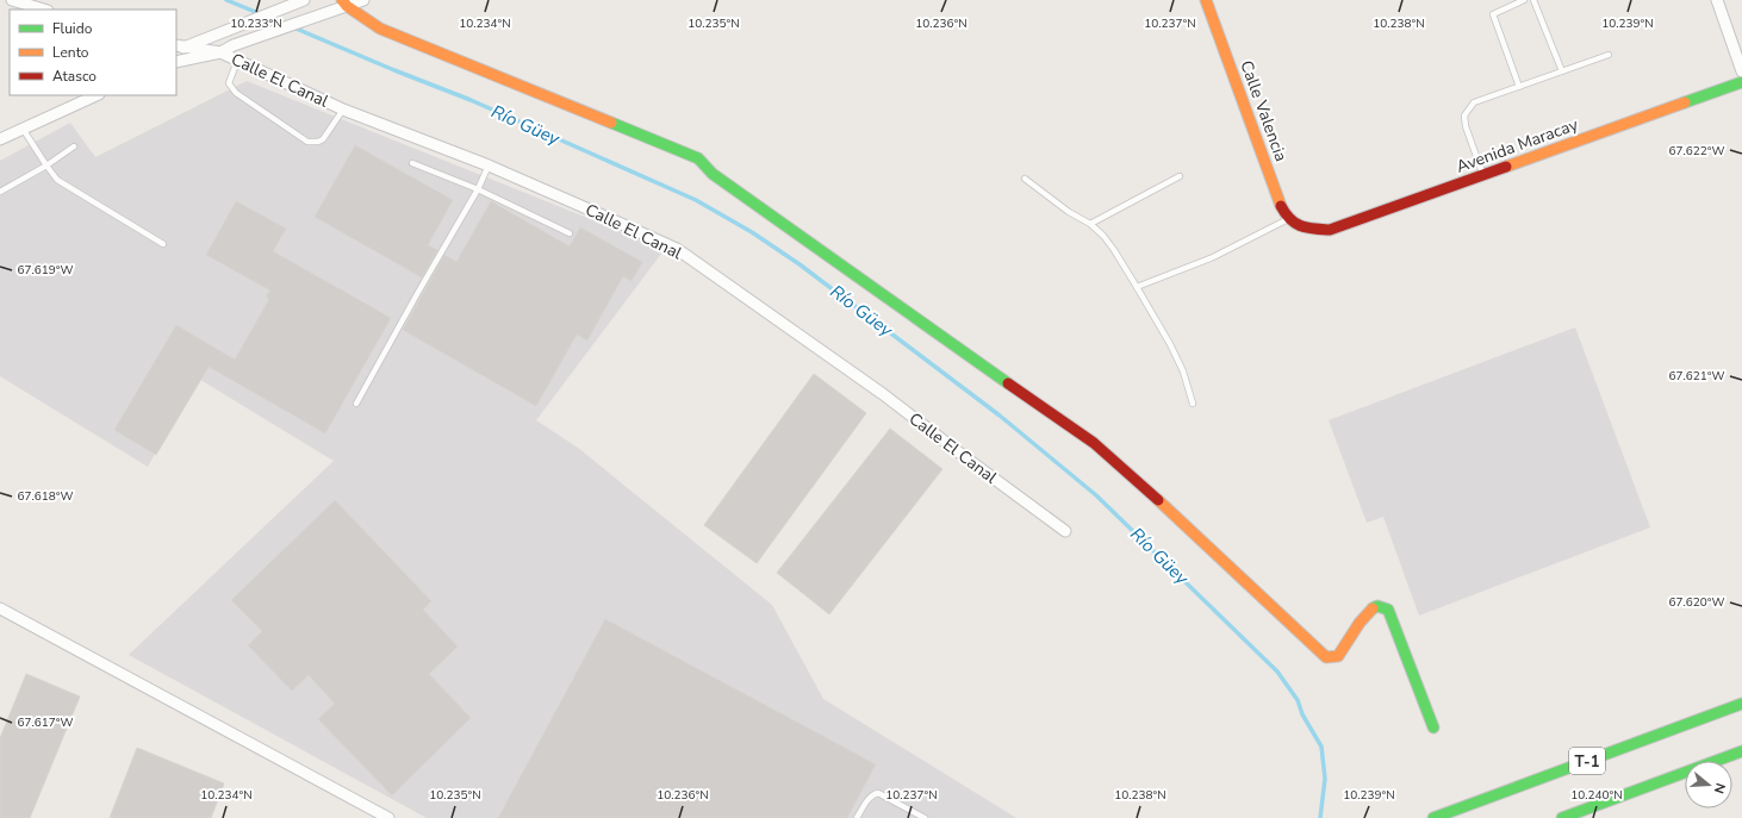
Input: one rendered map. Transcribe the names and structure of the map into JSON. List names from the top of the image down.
{
  "streets": {
    "main road": ["Calle Valencia", "Avenida Maracay", "T-1"],
    "street": ["Calle El Canal"]
  },
  "crossings": [
    ["Calle Valencia", "Avenida Maracay"]
  ],
  "water": ["Río Güey"],
  "legend": ["Fluido", "Lento", "Atasco"],
  "north": "right",
  "coordinates": [
    "10.233°N",
    "10.234°N",
    "10.235°N",
    "10.236°N",
    "10.237°N",
    "10.238°N",
    "10.239°N",
    "67.622°W",
    "67.619°W",
    "67.621°W",
    "67.618°W",
    "67.620°W",
    "67.617°W",
    "10.240°N"
  ]
}
